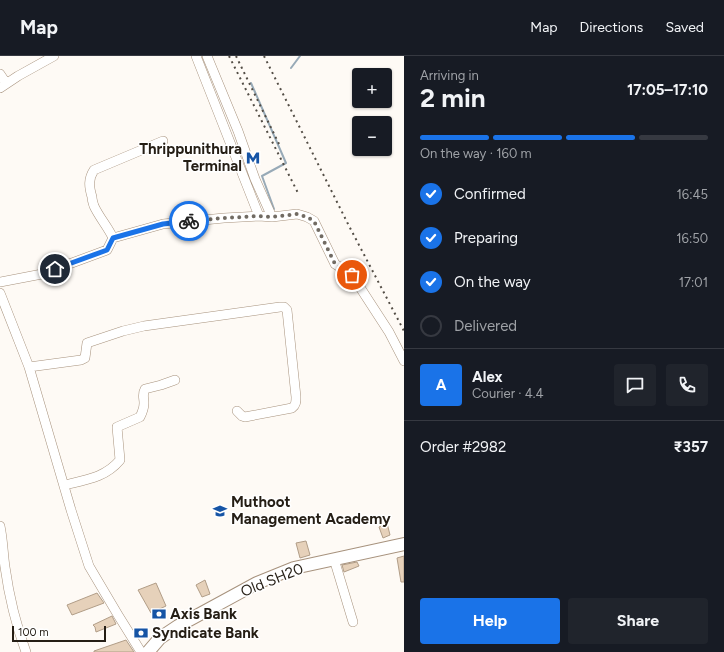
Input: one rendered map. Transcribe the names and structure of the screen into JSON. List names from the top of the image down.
{
  "streets": {
    "main road": ["Old SH20"]
  },
  "places": {
    "metro station": ["Thrippunithura Terminal"],
    "school or university": ["Muthoot Management Academy"],
    "bank": ["Axis Bank", "Syndicate Bank"]
  },
  "scale_bar": "100 m",
  "page": {
    "header": "Map",
    "nav": ["Map", "Directions", "Saved"],
    "heading": ["2 min", "Arriving in", "17:05–17:10"],
    "panel": [
      "Alex",
      "Courier · 4.4",
      "Order #2982",
      "₹357"
    ],
    "map_buttons": ["+", "−"],
    "bar": "On the way · 160 m",
    "list": [
      ["Confirmed", "16:45"],
      ["Preparing", "16:50"],
      ["On the way", "17:01"],
      "Delivered"
    ],
    "round": "A",
    "buttons": ["Help", "Share"],
    "scale": "100 m"
  }
}
